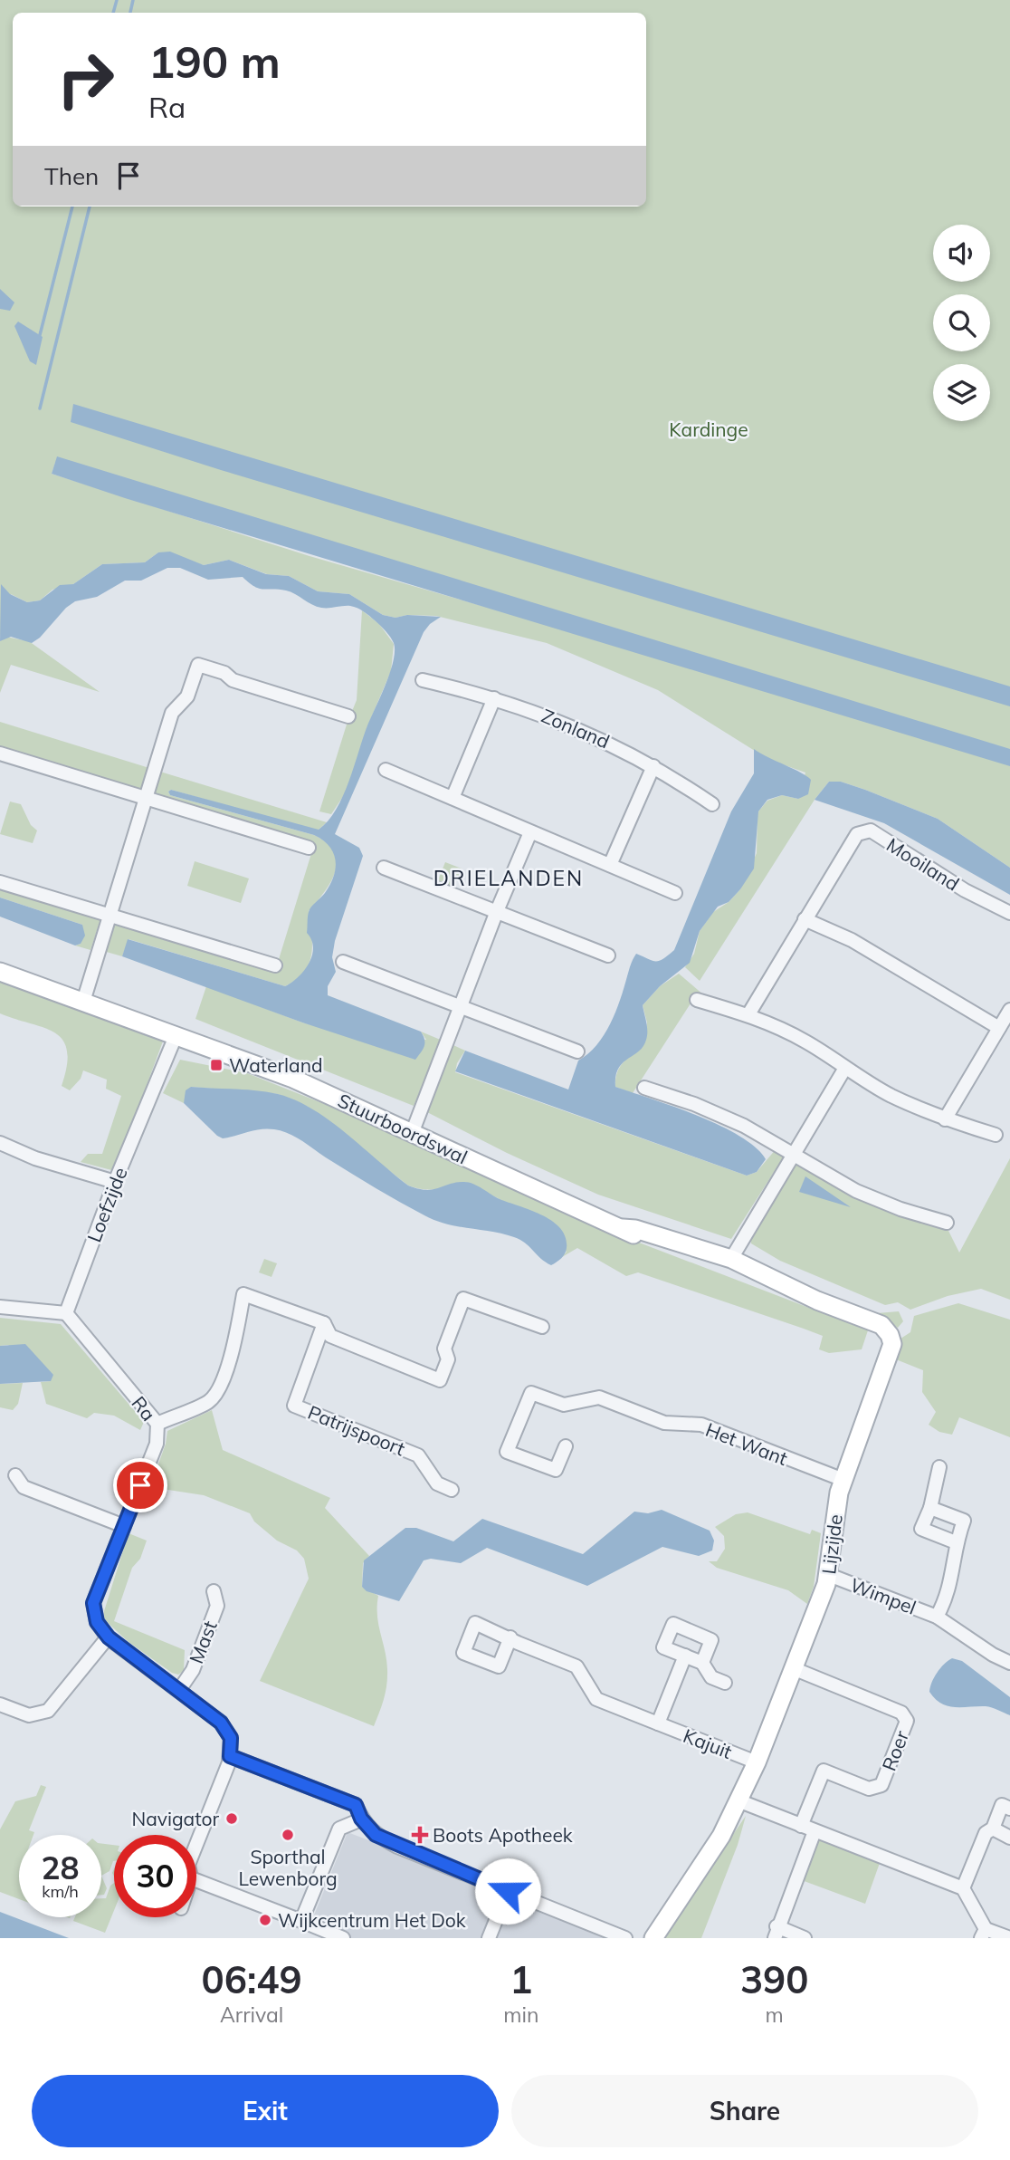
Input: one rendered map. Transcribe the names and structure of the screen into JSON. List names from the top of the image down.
{
  "streets": {
    "street": [
      "Zonland",
      "Mooiland",
      "Stuurboordswal",
      "Loefzijde",
      "Ra",
      "Patrijspoort",
      "Het Want",
      "Lijzijde",
      "Wimpel",
      "Mast",
      "Kajuit",
      "Roer"
    ]
  },
  "crossings": [
    ["Stuurboordswal", "Loefzijde"],
    ["Stuurboordswal", "Lijzijde"],
    ["Loefzijde", "Ra"],
    ["Ra", "Mast"],
    ["Het Want", "Lijzijde"],
    ["Lijzijde", "Wimpel"],
    ["Lijzijde", "Kajuit"],
    ["Lijzijde", "Roer"]
  ],
  "districts": ["DRIELANDEN"],
  "parks": ["Kardinge"],
  "places": {
    "transit": ["Waterland"],
    "other": ["Navigator", "Sporthal Lewenborg", "Wijkcentrum Het Dok"],
    "health": ["Boots Apotheek"]
  },
  "page": {
    "turn": ["190 m", "Ra"],
    "then": "Then",
    "speed": "28 km/h",
    "limit": "30",
    "eta": [
      "06:49",
      "Arrival",
      "1",
      "min",
      "390",
      "m"
    ],
    "buttons": ["Exit", "Share"]
  }
}
